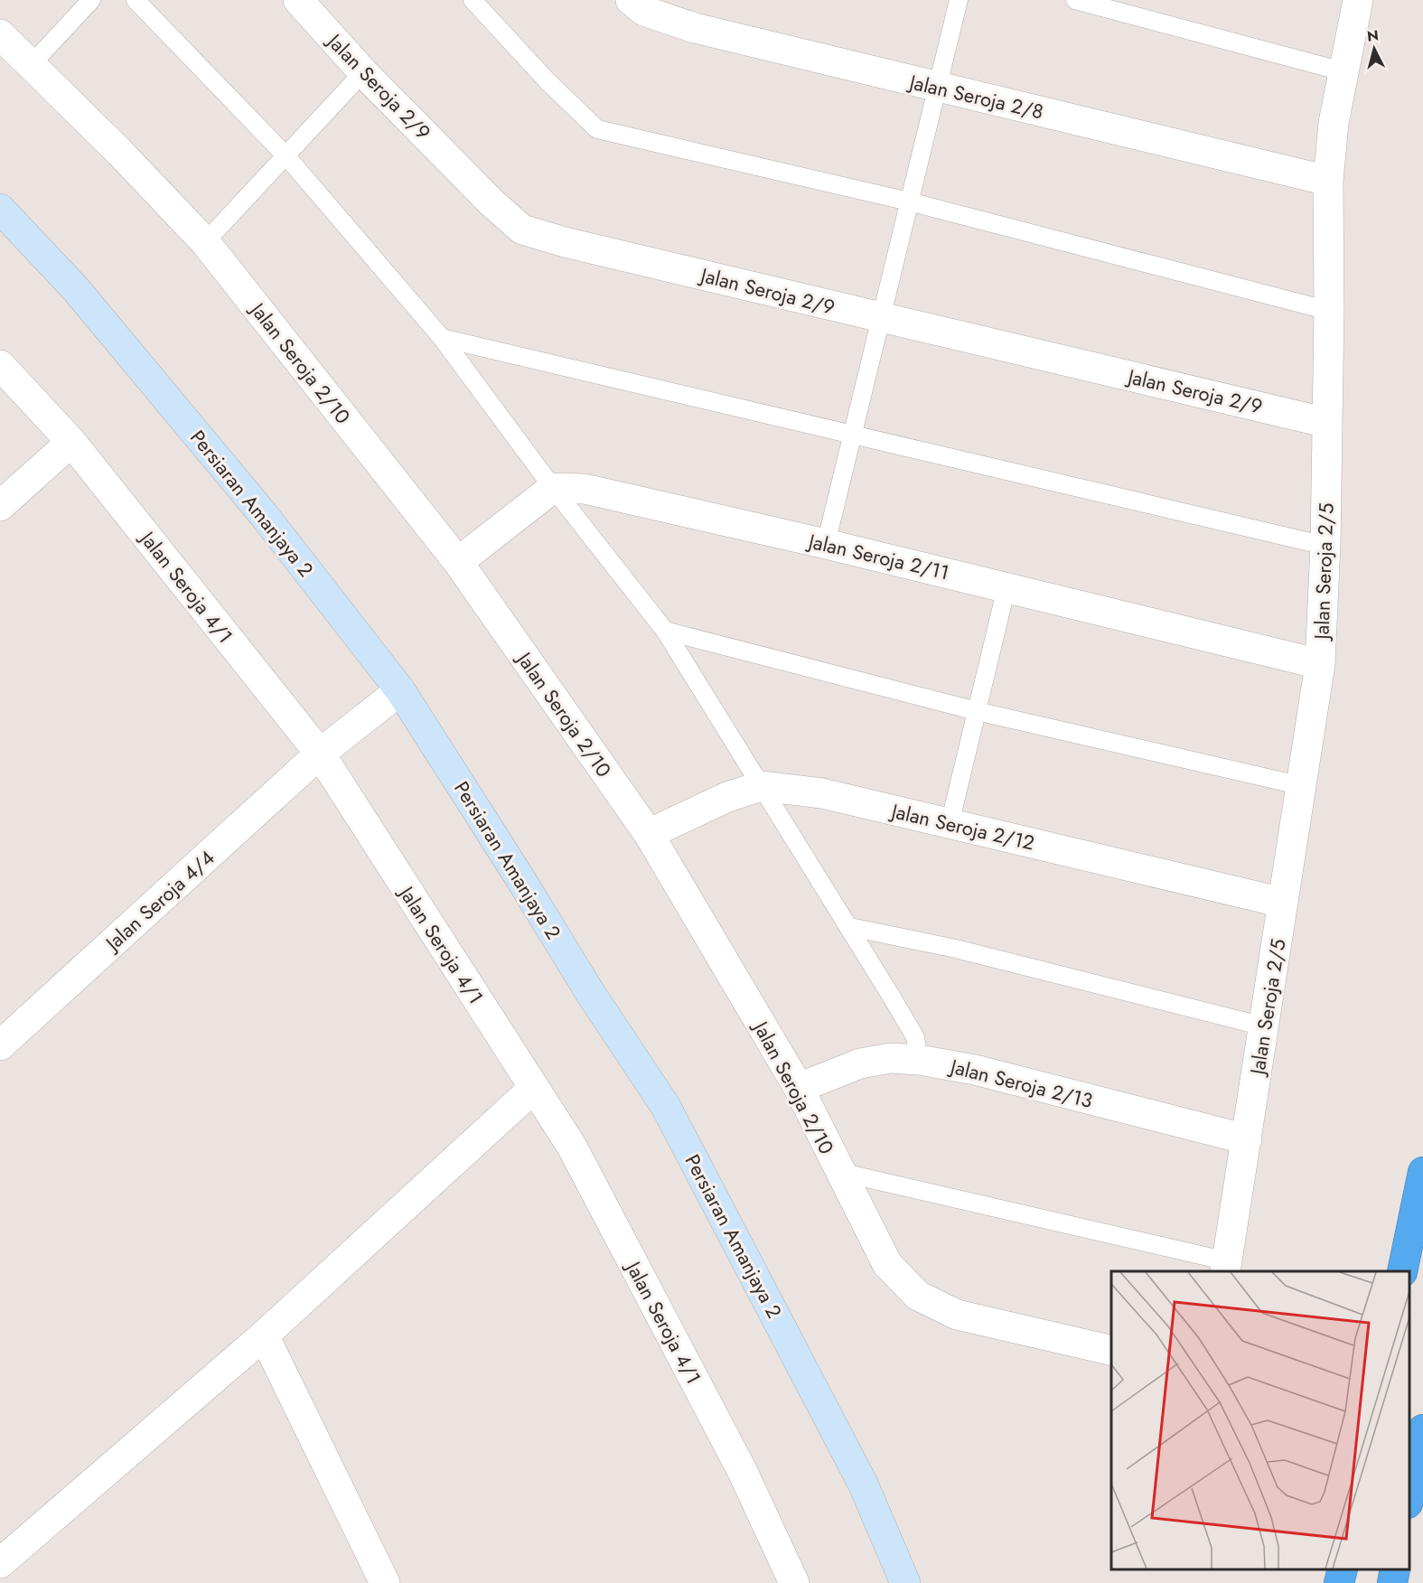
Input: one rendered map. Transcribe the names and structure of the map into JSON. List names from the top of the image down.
{
  "streets": {
    "street": [
      "Jalan Seroja 2/9",
      "Jalan Seroja 2/8",
      "Jalan Seroja 2/10",
      "Persiaran Amanjaya 2",
      "Jalan Seroja 2/11",
      "Jalan Seroja 2/5",
      "Jalan Seroja 4/1",
      "Jalan Seroja 2/12",
      "Jalan Seroja 4/4",
      "Jalan Seroja 2/13"
    ]
  },
  "crossings": [
    ["Jalan Seroja 2/9", "Jalan Seroja 2/5"],
    ["Jalan Seroja 2/8", "Jalan Seroja 2/5"],
    ["Jalan Seroja 2/10", "Jalan Seroja 2/12"],
    ["Jalan Seroja 2/10", "Jalan Seroja 2/13"],
    ["Persiaran Amanjaya 2", "Jalan Seroja 4/4"],
    ["Jalan Seroja 2/11", "Jalan Seroja 2/5"],
    ["Jalan Seroja 2/5", "Jalan Seroja 2/12"],
    ["Jalan Seroja 2/5", "Jalan Seroja 2/13"],
    ["Jalan Seroja 4/1", "Jalan Seroja 4/4"]
  ],
  "north": "top"
}
